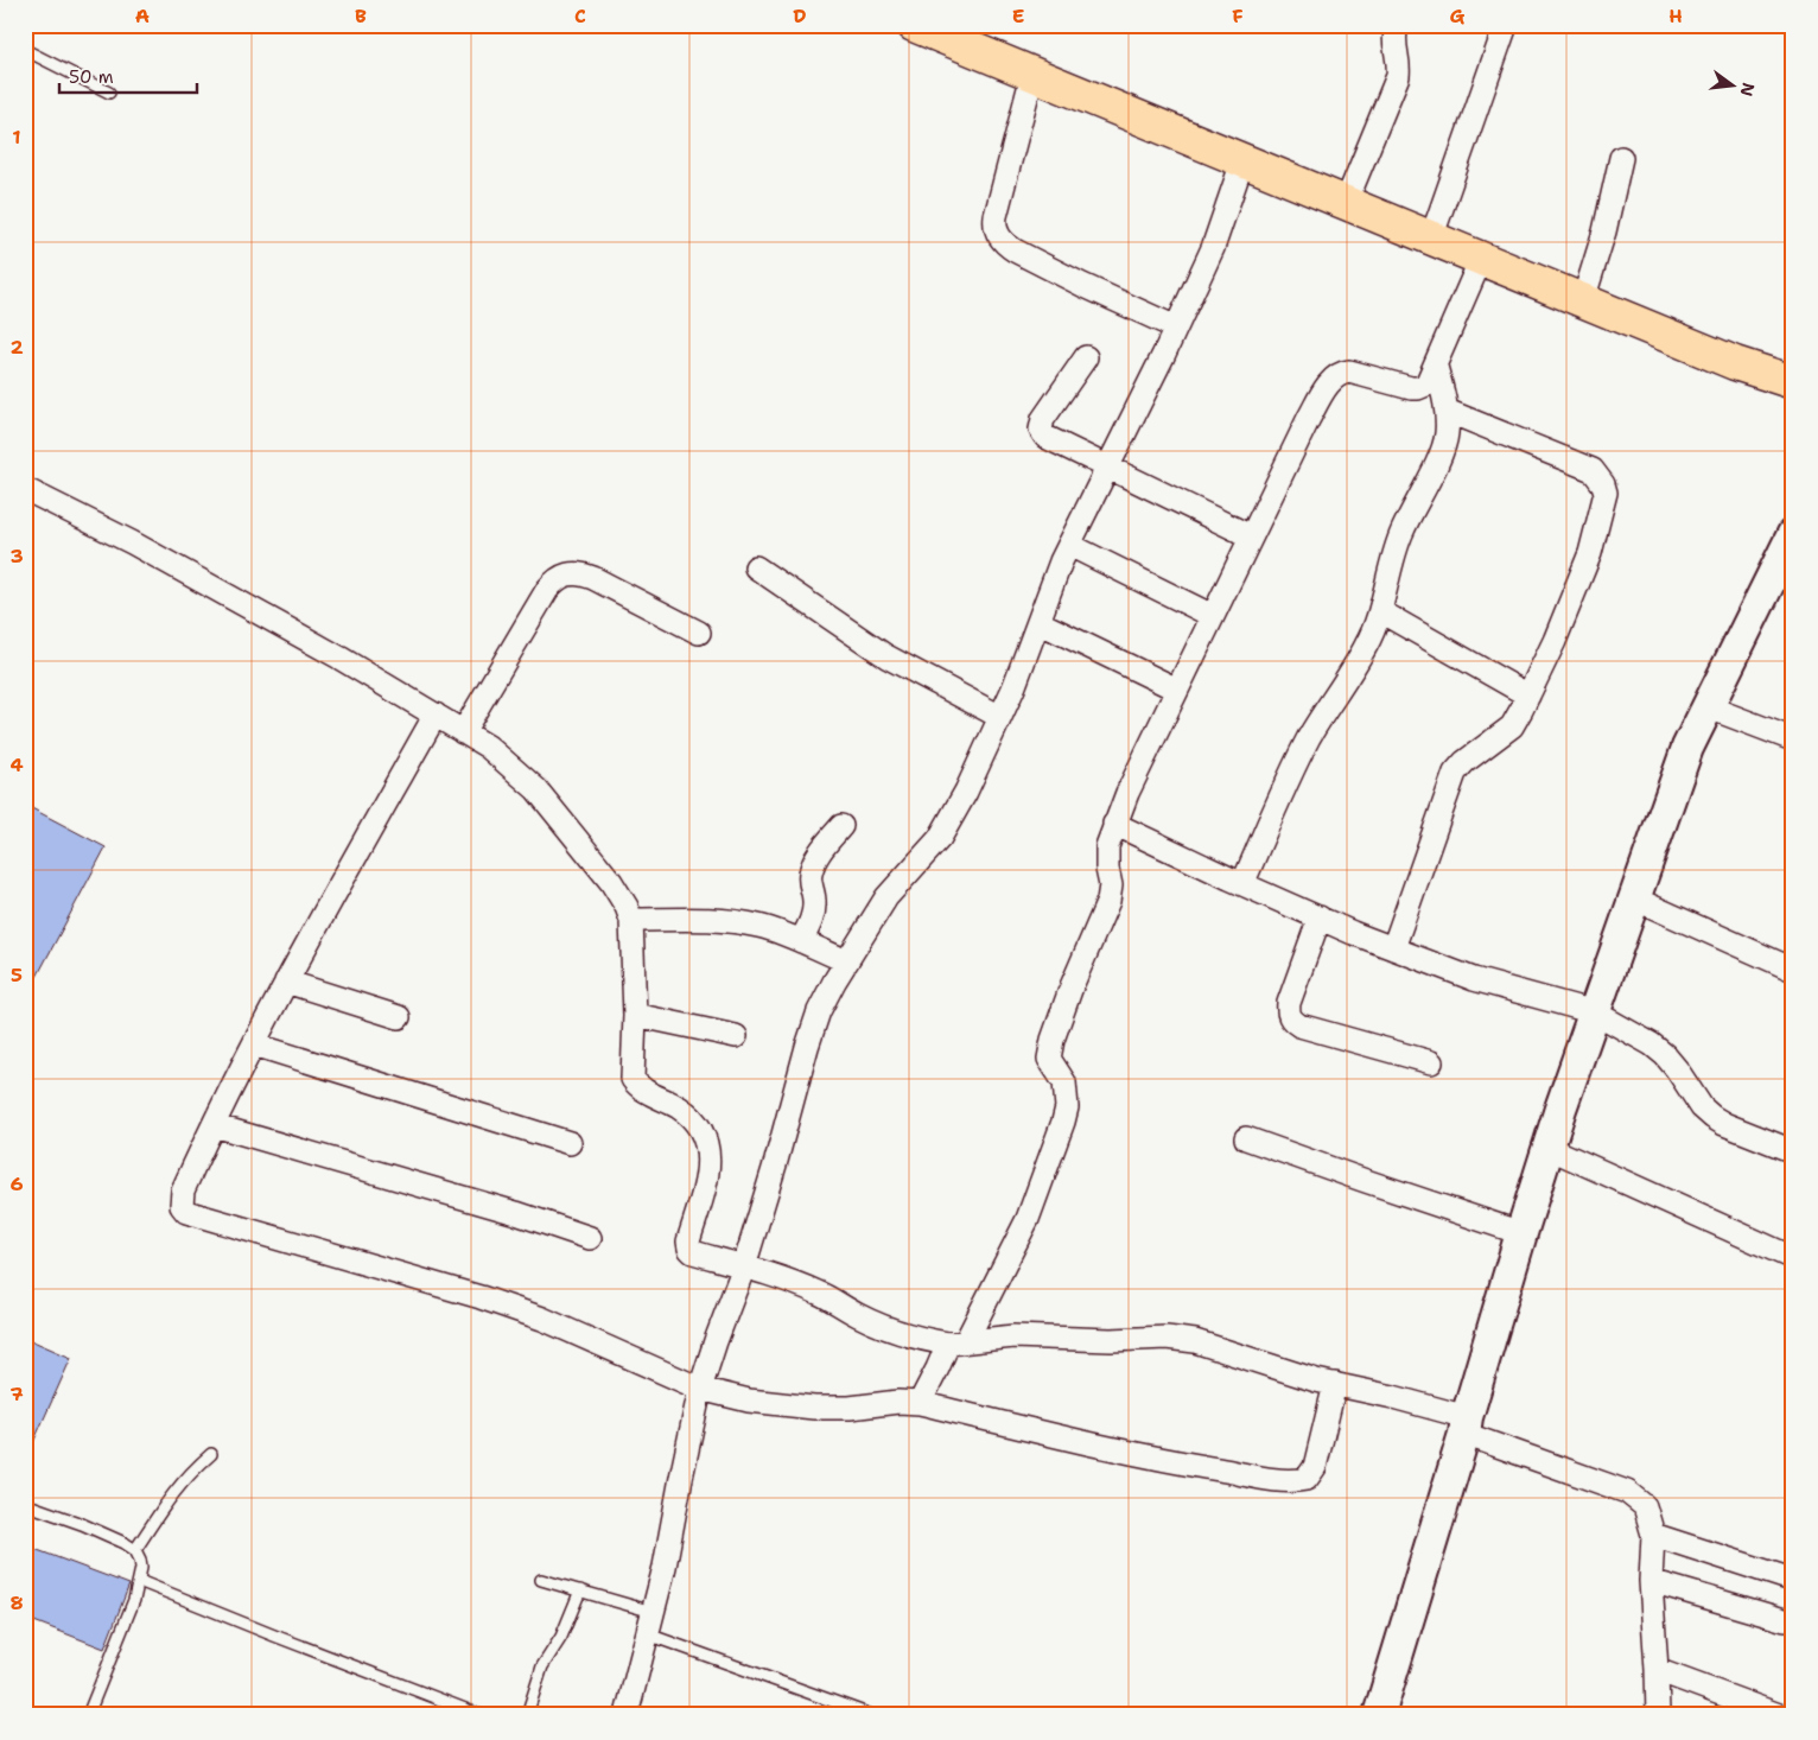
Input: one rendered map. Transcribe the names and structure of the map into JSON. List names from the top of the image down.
{
  "scale_bar": "50 m",
  "north": "right",
  "grid": {
    "columns": [
      "A",
      "B",
      "C",
      "D",
      "E",
      "F",
      "G",
      "H"
    ],
    "rows": [
      "1",
      "2",
      "3",
      "4",
      "5",
      "6",
      "7",
      "8"
    ]
  }
}
